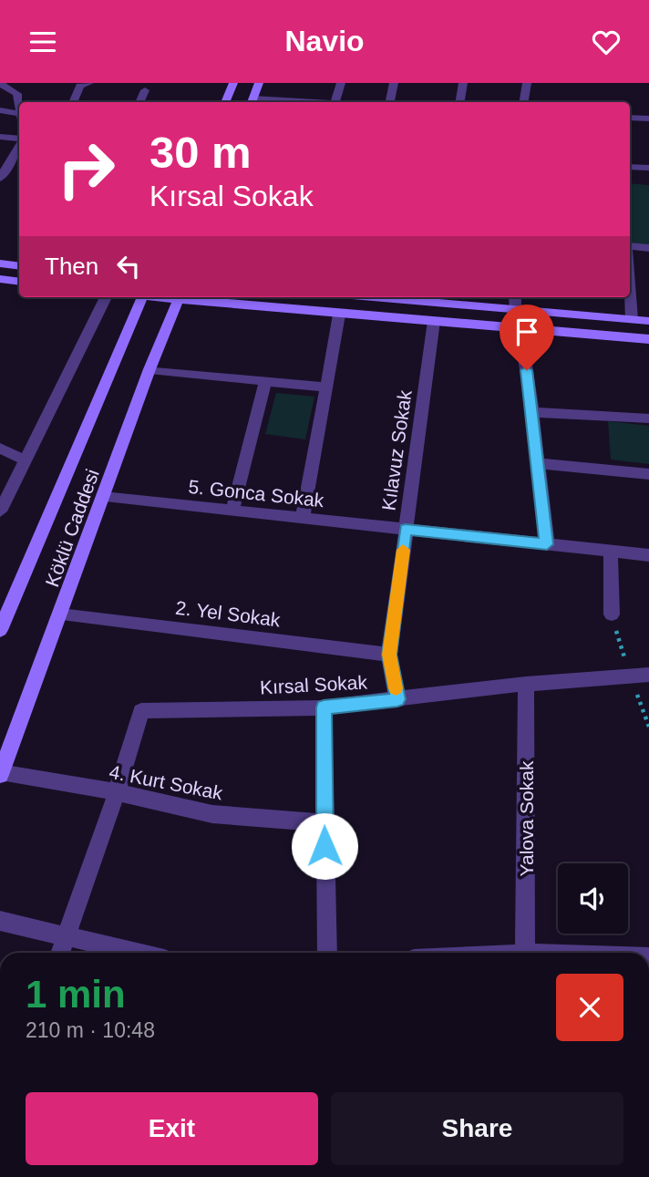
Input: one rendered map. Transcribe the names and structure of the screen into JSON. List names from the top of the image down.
{
  "streets": {
    "main road": ["Köklü Caddesi"],
    "street": [
      "Kılavuz Sokak",
      "5. Gonca Sokak",
      "2. Yel Sokak",
      "Kırsal Sokak",
      "4. Kurt Sokak",
      "Yalova Sokak"
    ]
  },
  "crossings": [
    ["Kılavuz Sokak", "5. Gonca Sokak"],
    ["Kılavuz Sokak", "2. Yel Sokak"],
    ["Kılavuz Sokak", "Kırsal Sokak"],
    ["5. Gonca Sokak", "Köklü Caddesi"],
    ["Köklü Caddesi", "2. Yel Sokak"],
    ["Köklü Caddesi", "4. Kurt Sokak"],
    ["Kırsal Sokak", "4. Kurt Sokak"],
    ["Kırsal Sokak", "Yalova Sokak"]
  ],
  "page": {
    "header": "Navio",
    "turn": ["30 m", "Kırsal Sokak"],
    "then": "Then",
    "heading": ["1 min", "210 m · 10:48"],
    "buttons": ["Exit", "Share"]
  }
}
